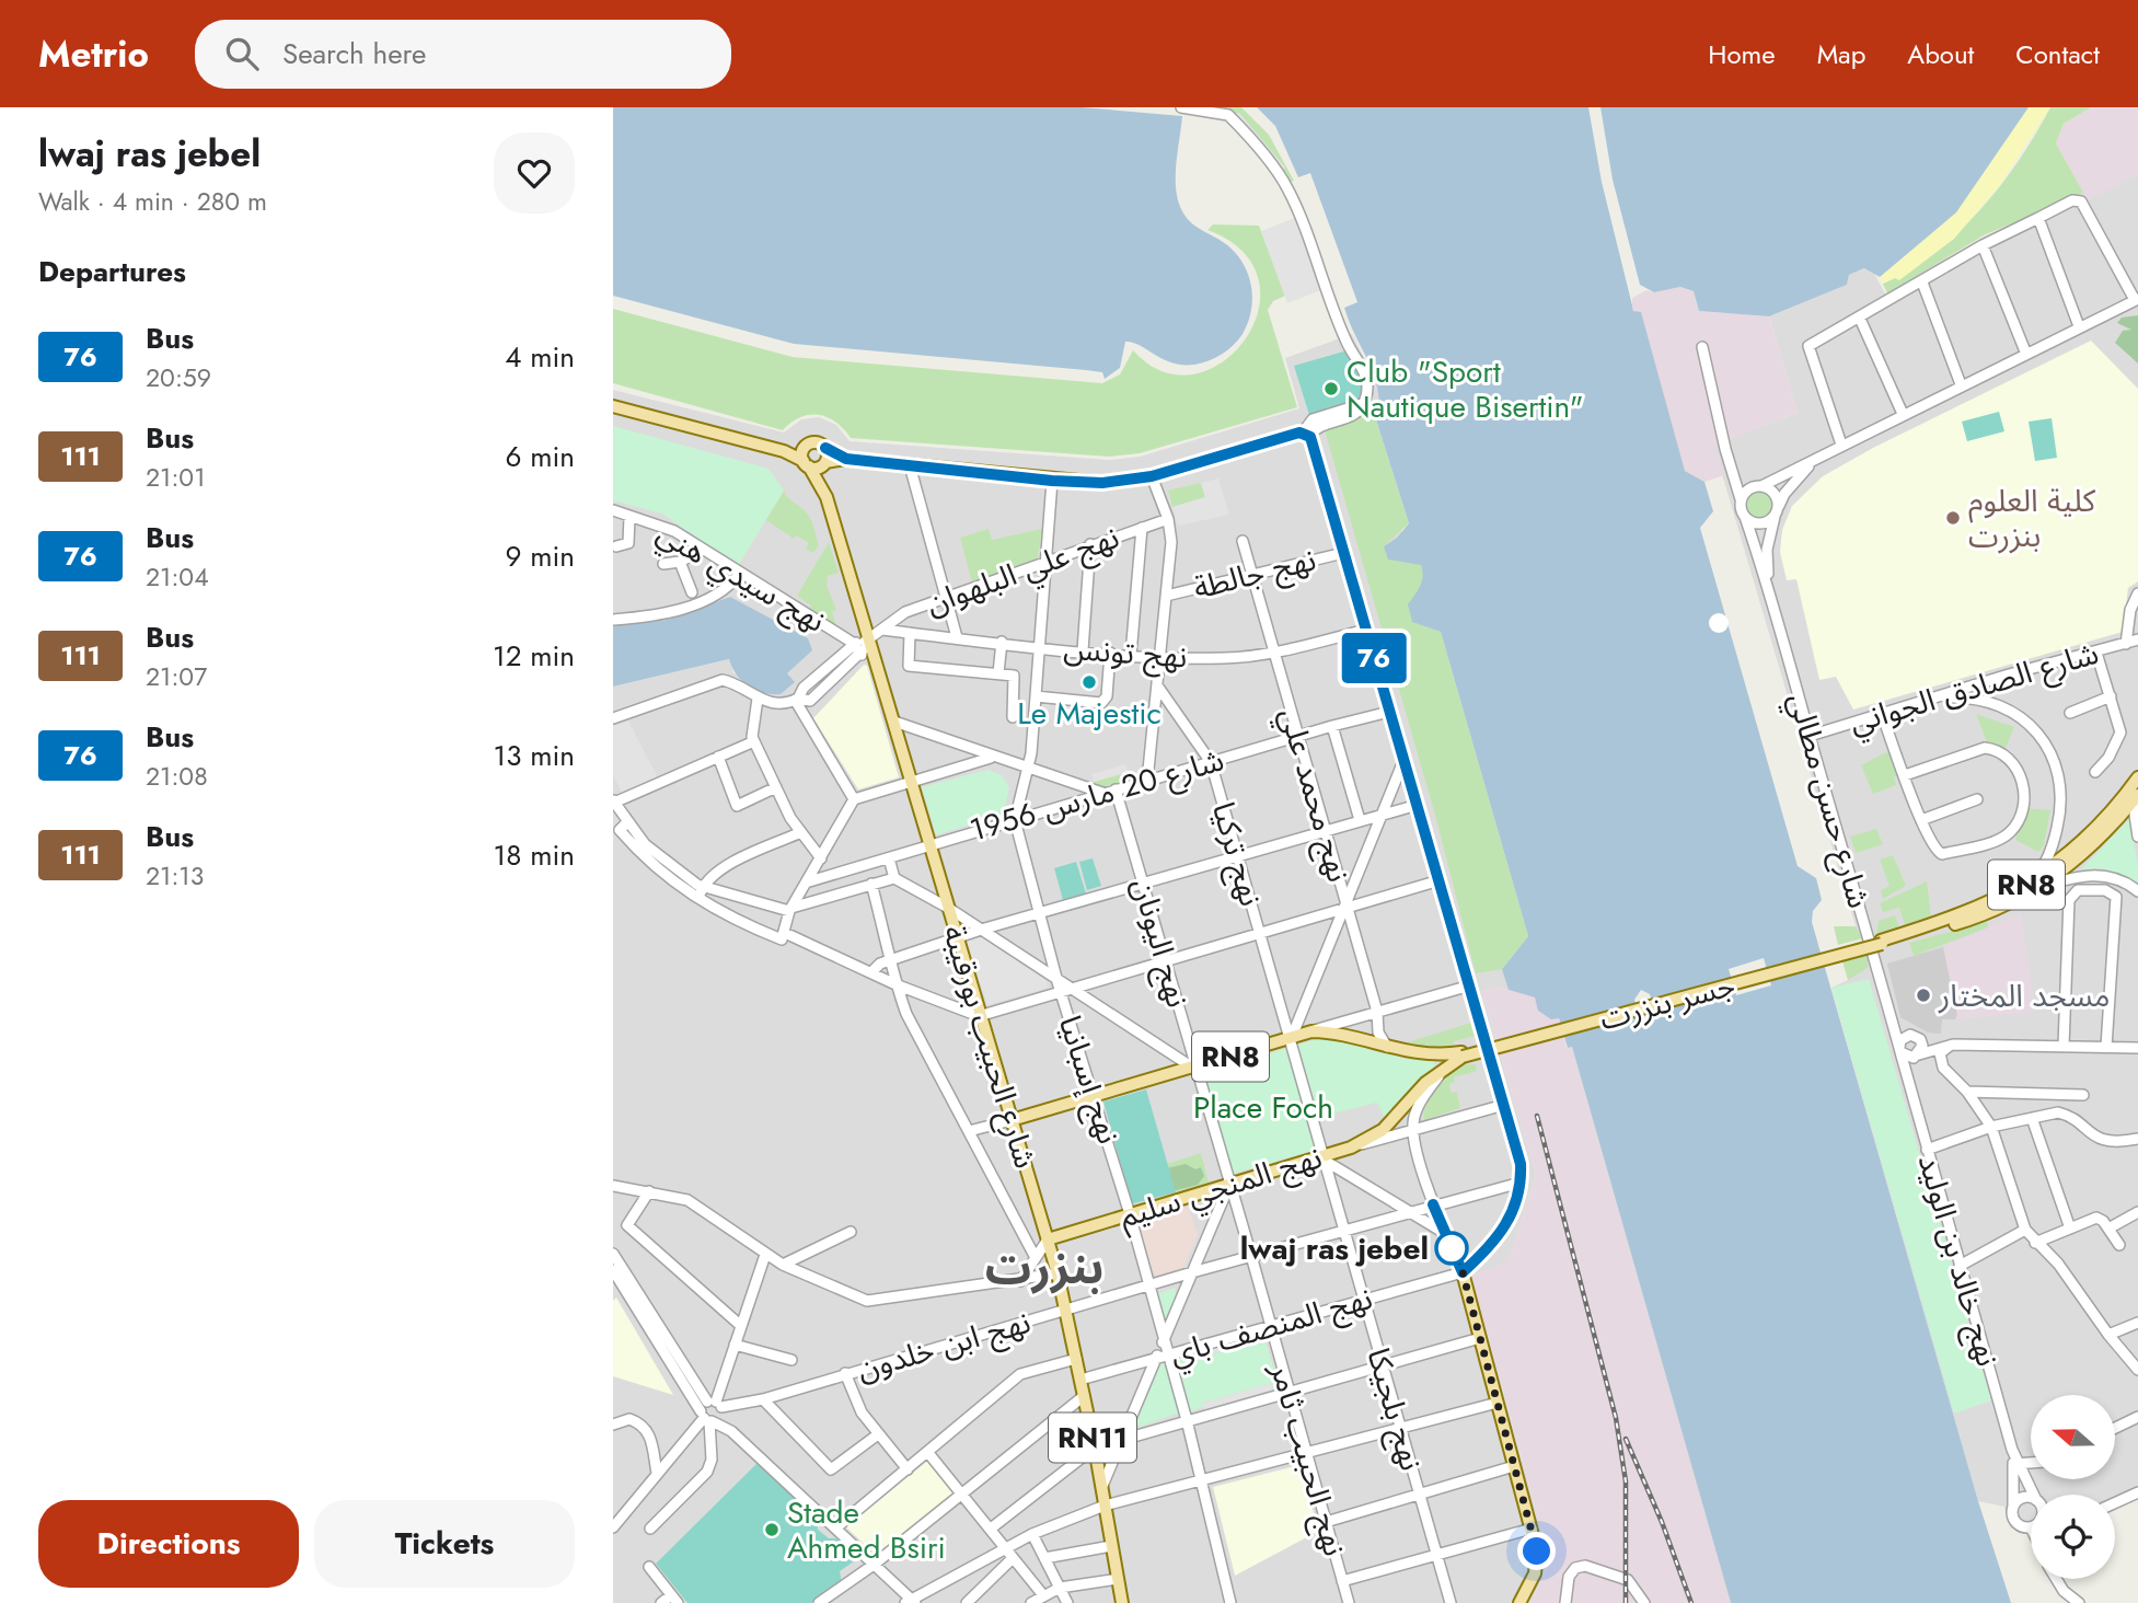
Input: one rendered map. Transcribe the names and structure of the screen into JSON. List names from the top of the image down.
{
  "streets": {
    "main road": [
      "RN8",
      "جسر بنزرت",
      "شارع الحبيب بورقيبة",
      "نهج المنجي سليم",
      "RN11"
    ],
    "street": [
      "نهج علي البلهوان",
      "نهج جالطة",
      "نهج سيدي هني",
      "نهج تونس",
      "شارع الصادق الجواني",
      "شارع 20 مارس 1956",
      "نهج محمد علي",
      "شارع حسن مطالي",
      "نهج تركيا",
      "نهج اليونان",
      "نهج إسبانيا",
      "نهج خالد بن الوليد",
      "نهج المنصف باي",
      "نهج ابن خلدون",
      "نهج بلجيكا",
      "نهج الحبيب ثامر"
    ]
  },
  "crossings": [
    ["نهج علي البلهوان", "نهج تونس"],
    ["نهج علي البلهوان", "شارع الحبيب بورقيبة"],
    ["نهج جالطة", "نهج محمد علي"],
    ["نهج تونس", "نهج محمد علي"],
    ["شارع الصادق الجواني", "شارع حسن مطالي"],
    ["شارع 20 مارس 1956", "نهج محمد علي"],
    ["شارع 20 مارس 1956", "نهج تركيا"],
    ["شارع 20 مارس 1956", "نهج اليونان"],
    ["شارع 20 مارس 1956", "شارع الحبيب بورقيبة"],
    ["شارع 20 مارس 1956", "نهج إسبانيا"],
    ["نهج محمد علي", "RN8"],
    ["شارع حسن مطالي", "نهج خالد بن الوليد"],
    ["نهج تركيا", "RN8"],
    ["نهج تركيا", "نهج بلجيكا"],
    ["RN8", "نهج اليونان"],
    ["RN8", "جسر بنزرت"],
    ["RN8", "شارع الحبيب بورقيبة"],
    ["RN8", "نهج إسبانيا"],
    ["RN8", "نهج المنجي سليم"],
    ["RN8", "نهج بلجيكا"],
    ["نهج اليونان", "نهج المنجي سليم"],
    ["نهج اليونان", "نهج الحبيب ثامر"],
    ["جسر بنزرت", "نهج المنجي سليم"],
    ["شارع الحبيب بورقيبة", "نهج المنجي سليم"],
    ["شارع الحبيب بورقيبة", "نهج المنصف باي"],
    ["شارع الحبيب بورقيبة", "نهج ابن خلدون"],
    ["نهج إسبانيا", "نهج المنجي سليم"],
    ["نهج إسبانيا", "نهج المنصف باي"],
    ["نهج إسبانيا", "نهج ابن خلدون"],
    ["نهج المنجي سليم", "نهج بلجيكا"],
    ["نهج المنجي سليم", "نهج الحبيب ثامر"],
    ["نهج المنصف باي", "نهج بلجيكا"],
    ["نهج المنصف باي", "نهج الحبيب ثامر"],
    ["نهج ابن خلدون", "نهج بلجيكا"],
    ["نهج ابن خلدون", "نهج الحبيب ثامر"]
  ],
  "districts": ["بنزرت"],
  "parks": ["Place Foch"],
  "places": [
    "Club \"Sport Nautique Bisertin\"",
    "كلية العلوم بنزرت",
    "Le Majestic",
    "مسجد المختار",
    "lwaj ras jebel",
    "Stade Ahmed Bsiri"
  ],
  "lines": ["bus line 76"],
  "north": "left",
  "page": {
    "header": "Metrio",
    "search": "Search here",
    "nav": [
      "Home",
      "Map",
      "About",
      "Contact"
    ],
    "heading": [
      ["lwaj ras jebel", "Walk · 4 min · 280 m"],
      "Departures"
    ],
    "on_map": "76",
    "list": [
      {
        "mark": "76",
        "name": "Bus",
        "note": "20:59",
        "value": "4 min"
      },
      {
        "mark": "111",
        "name": "Bus",
        "note": "21:01",
        "value": "6 min"
      },
      {
        "mark": "76",
        "name": "Bus",
        "note": "21:04",
        "value": "9 min"
      },
      {
        "mark": "111",
        "name": "Bus",
        "note": "21:07",
        "value": "12 min"
      },
      {
        "mark": "76",
        "name": "Bus",
        "note": "21:08",
        "value": "13 min"
      },
      {
        "mark": "111",
        "name": "Bus",
        "note": "21:13",
        "value": "18 min"
      }
    ],
    "buttons": ["Directions", "Tickets"]
  }
}
